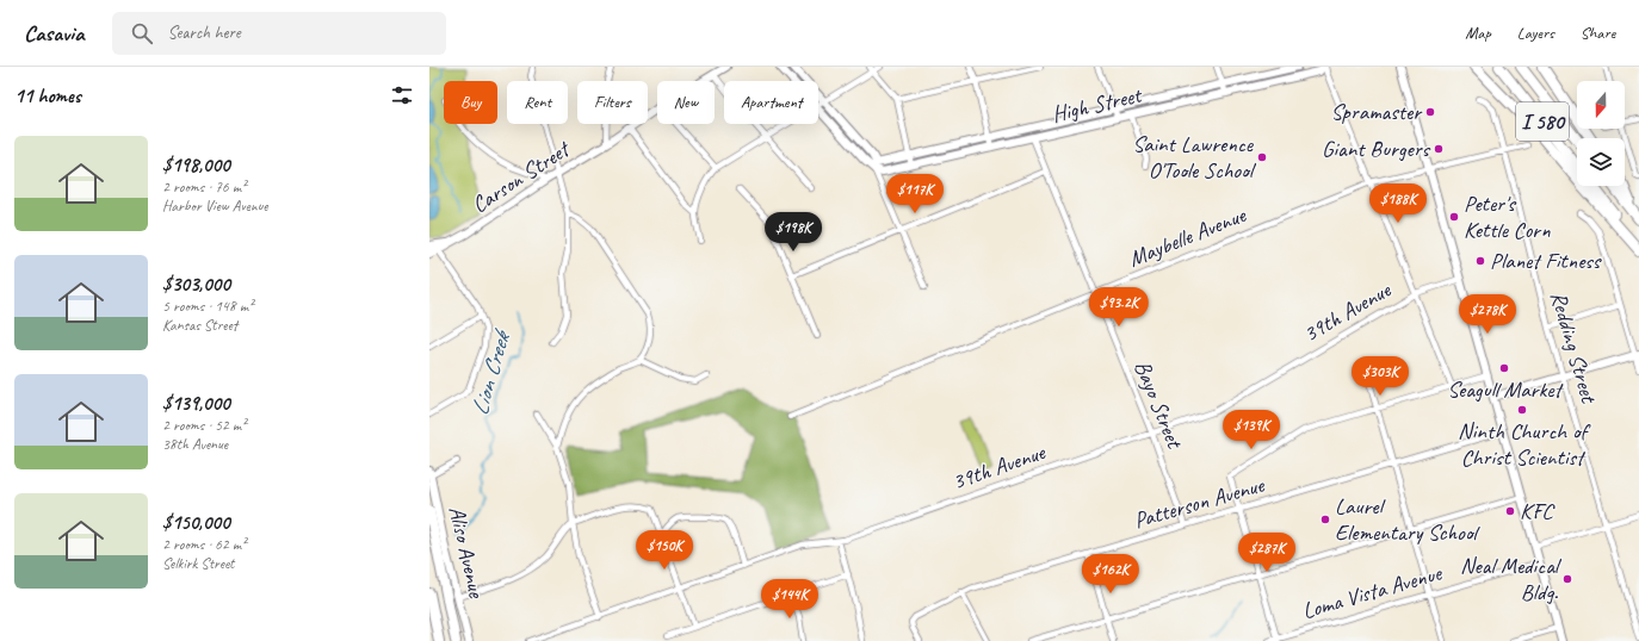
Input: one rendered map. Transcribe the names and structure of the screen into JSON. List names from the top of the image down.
{
  "streets": {
    "highway": ["I 580"],
    "street": [
      "High Street",
      "Carson Street",
      "Maybelle Avenue",
      "39th Avenue",
      "Redding Street",
      "Bayo Street",
      "Patterson Avenue",
      "Aliso Avenue",
      "Loma Vista Avenue"
    ]
  },
  "crossings": [
    ["High Street", "Bayo Street"],
    ["Maybelle Avenue", "Redding Street"],
    ["Maybelle Avenue", "Bayo Street"],
    ["39th Avenue", "Bayo Street"],
    ["Bayo Street", "Patterson Avenue"]
  ],
  "water": ["Lion Creek"],
  "places": [
    "Spramaster",
    "Giant Burgers",
    "Saint Lawrence O'Toole School",
    "Peter's Kettle Corn",
    "Planet Fitness",
    "Seagull Market",
    "Ninth Church of Christ Scientist",
    "KFC",
    "Laurel Elementary School",
    "Neal Medical Bldg."
  ],
  "north": "bottom",
  "page": {
    "header": "Casavia",
    "search": "Search here",
    "nav": ["Map", "Layers", "Share"],
    "heading": "11 homes",
    "chip": [
      "Buy",
      "Rent",
      "Filters",
      "New",
      "Apartment"
    ],
    "list": [
      {
        "name": "$198,000",
        "note": "2 rooms · 76 m² · Harbor View Avenue"
      },
      {
        "name": "$303,000",
        "note": "5 rooms · 148 m² · Kansas Street"
      },
      {
        "name": "$139,000",
        "note": "2 rooms · 52 m² · 38th Avenue"
      },
      {
        "name": "$150,000",
        "note": "2 rooms · 62 m² · Selkirk Street"
      }
    ],
    "price": [
      "$117K",
      "$188K",
      "$198K",
      "$93.2K",
      "$278K",
      "$303K",
      "$139K",
      "$150K",
      "$287K",
      "$162K",
      "$144K"
    ]
  }
}
